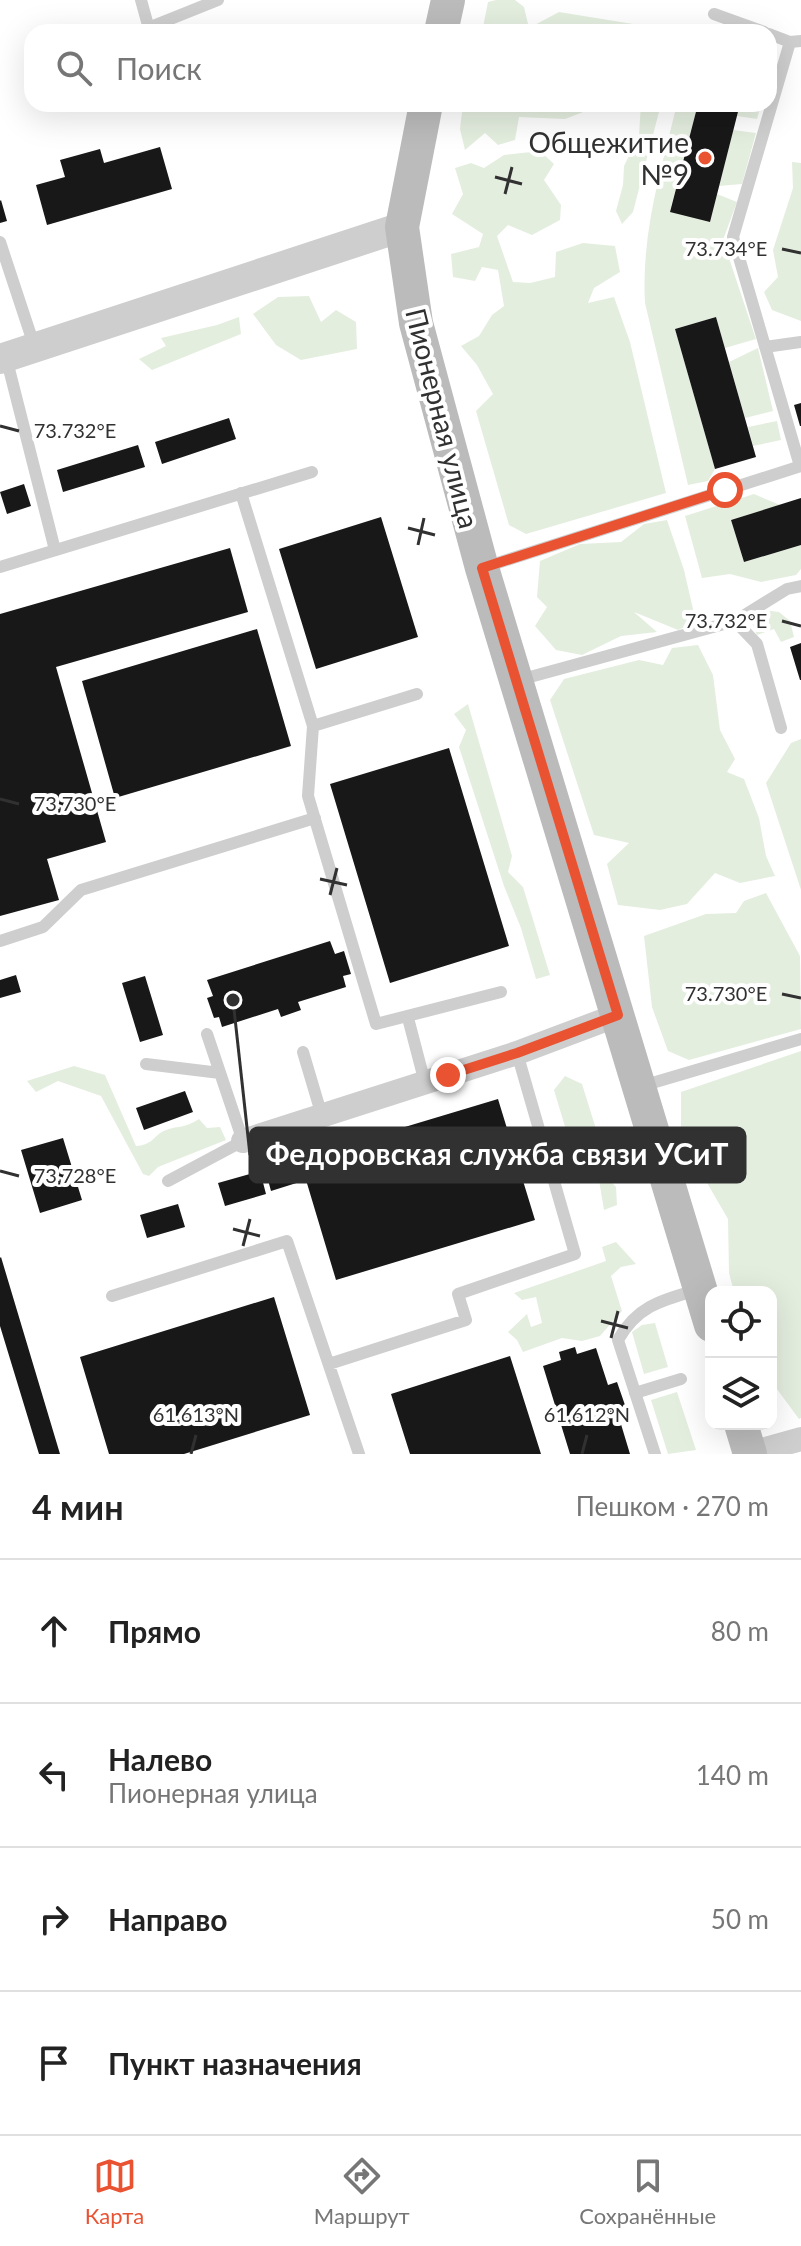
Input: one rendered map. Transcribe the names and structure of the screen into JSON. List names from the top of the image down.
{
  "streets": {
    "main road": ["Пионерная улица"]
  },
  "places": ["Общежитие №9", "Федоровская служба связи УСиТ"],
  "page": {
    "search": "Поиск",
    "heading": ["4 мин", "Пешком · 270 m"],
    "list": [
      ["Прямо", "80 m"],
      ["Налево", "Пионерная улица", "140 m"],
      ["Направо", "50 m"],
      "Пункт назначения"
    ],
    "nav": ["Карта", "Маршрут", "Сохранённые"]
  },
  "coordinates": [
    "73.734°E",
    "73.732°E",
    "73.730°E",
    "73.728°E",
    "61.613°N",
    "61.612°N"
  ]
}
